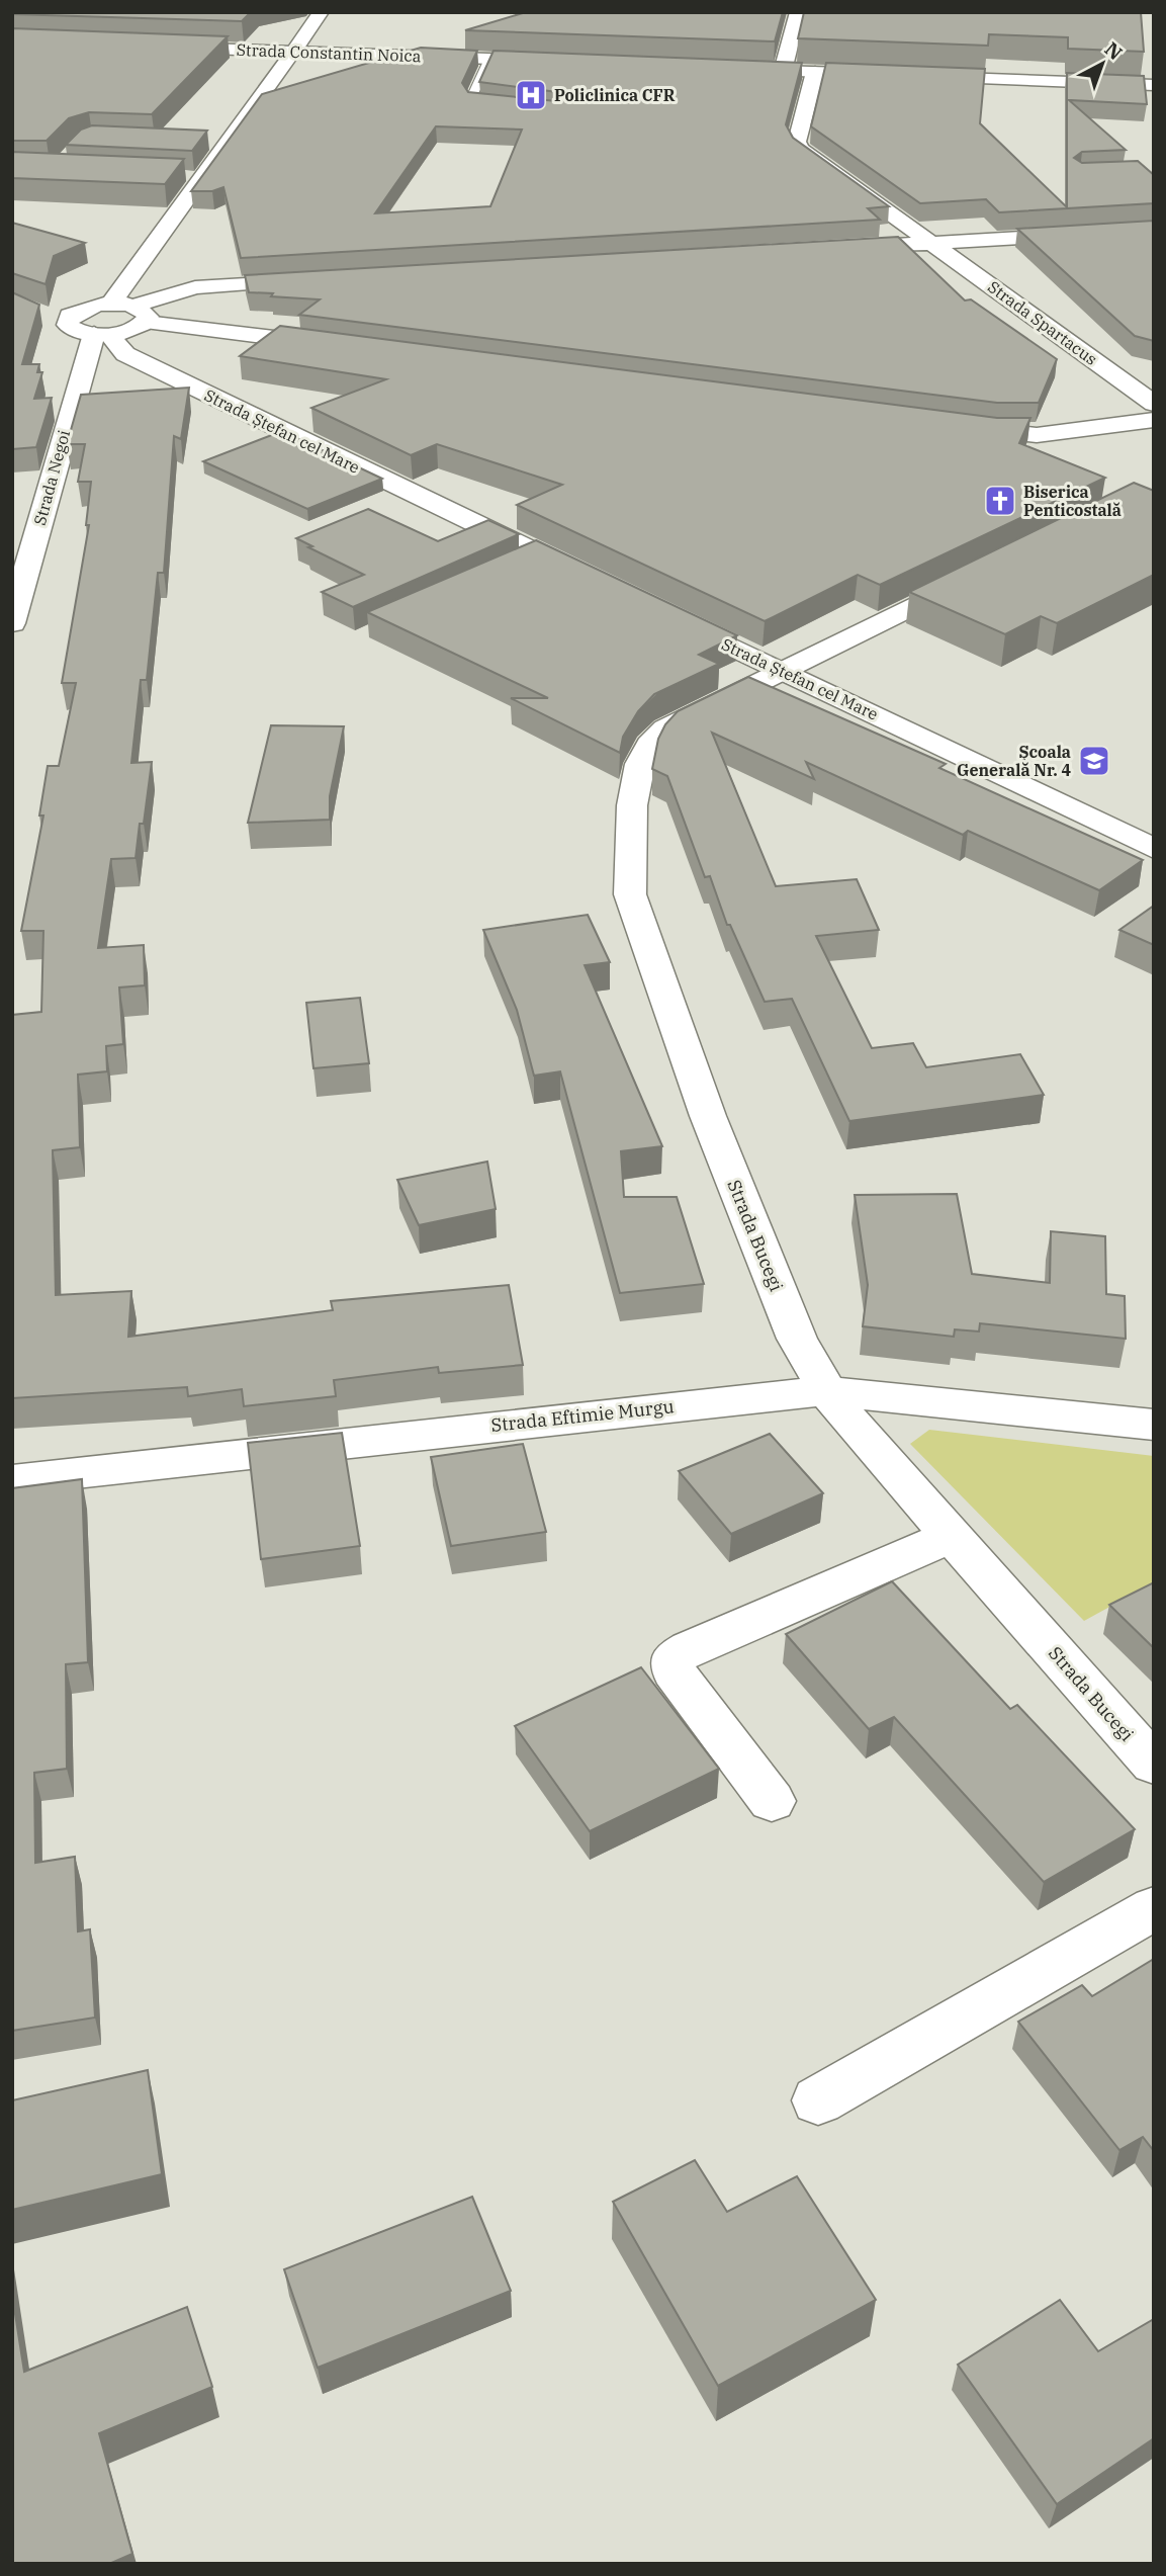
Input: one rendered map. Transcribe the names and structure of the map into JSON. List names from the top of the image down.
{
  "streets": {
    "street": [
      "Strada Constantin Noica",
      "Strada Spartacus",
      "Strada Ștefan cel Mare",
      "Strada Negoi",
      "Strada Bucegi",
      "Strada Eftimie Murgu"
    ]
  },
  "crossings": [
    ["Strada Ștefan cel Mare", "Strada Negoi"],
    ["Strada Ștefan cel Mare", "Strada Bucegi"],
    ["Strada Bucegi", "Strada Eftimie Murgu"]
  ],
  "places": {
    "hospital": ["Policlinica CFR"],
    "church": ["Biserica Penticostală"],
    "school or university": ["Școala Generală Nr. 4"]
  },
  "north": "top right"
}
